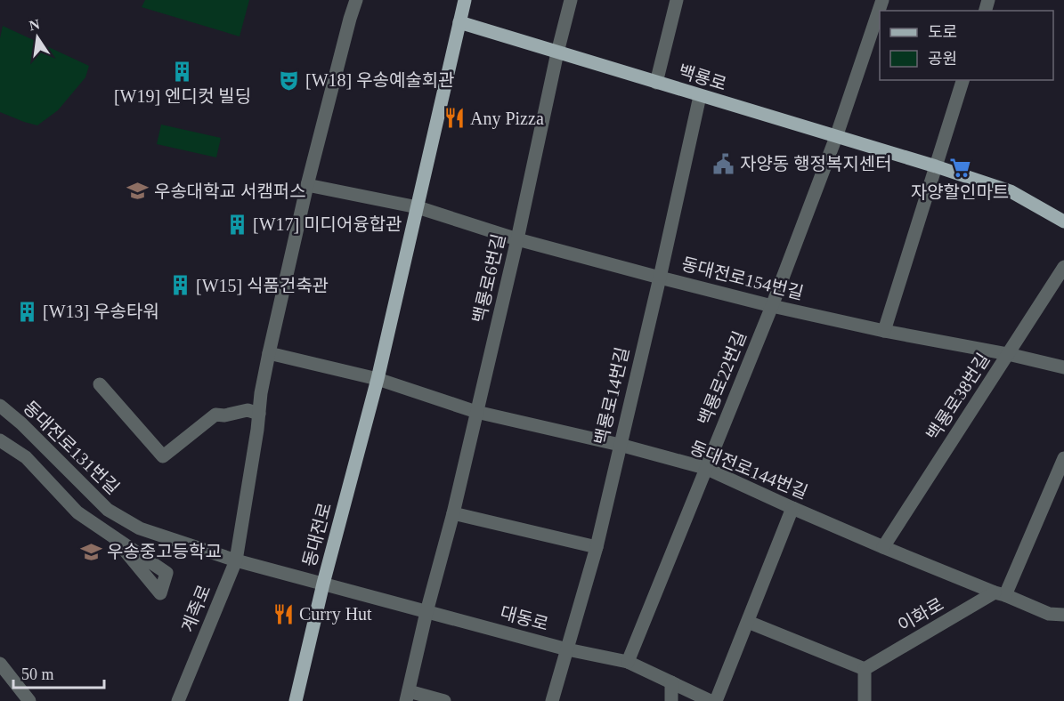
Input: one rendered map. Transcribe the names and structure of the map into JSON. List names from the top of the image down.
{
  "streets": {
    "main road": ["백룡로", "동대전로"],
    "street": [
      "백룡로6번길",
      "동대전로154번길",
      "백룡로22번길",
      "백룡로14번길",
      "백룡로38번길",
      "동대전로131번길",
      "동대전로144번길",
      "계족로",
      "이화로",
      "대동로"
    ]
  },
  "crossings": [
    ["백룡로", "백룡로6번길"],
    ["백룡로", "백룡로22번길"],
    ["백룡로", "백룡로14번길"],
    ["백룡로", "동대전로"],
    ["백룡로6번길", "동대전로154번길"],
    ["백룡로6번길", "동대전로144번길"],
    ["백룡로6번길", "대동로"],
    ["동대전로154번길", "백룡로22번길"],
    ["동대전로154번길", "백룡로14번길"],
    ["동대전로154번길", "백룡로38번길"],
    ["동대전로154번길", "동대전로"],
    ["백룡로22번길", "동대전로144번길"],
    ["백룡로22번길", "대동로"],
    ["백룡로14번길", "동대전로144번길"],
    ["백룡로14번길", "대동로"],
    ["백룡로38번길", "동대전로144번길"],
    ["동대전로131번길", "동대전로"],
    ["동대전로131번길", "계족로"],
    ["동대전로131번길", "대동로"],
    ["동대전로144번길", "동대전로"],
    ["동대전로144번길", "이화로"],
    ["동대전로", "대동로"]
  ],
  "places": {
    "building": [
      "[W19] 엔디컷 빌딩",
      "[W17] 미디어융합관",
      "[W15] 식품건축관",
      "[W13] 우송타워"
    ],
    "theatre": ["[W18] 우송예술회관"],
    "restaurant": ["Any Pizza", "Curry Hut"],
    "public building": ["자양동 행정복지센터"],
    "supermarket": ["자양할인마트"],
    "school or university": ["우송대학교 서캠퍼스", "우송중고등학교"]
  },
  "legend": ["도로", "공원"],
  "scale_bar": "50 m",
  "north": "top"
}
